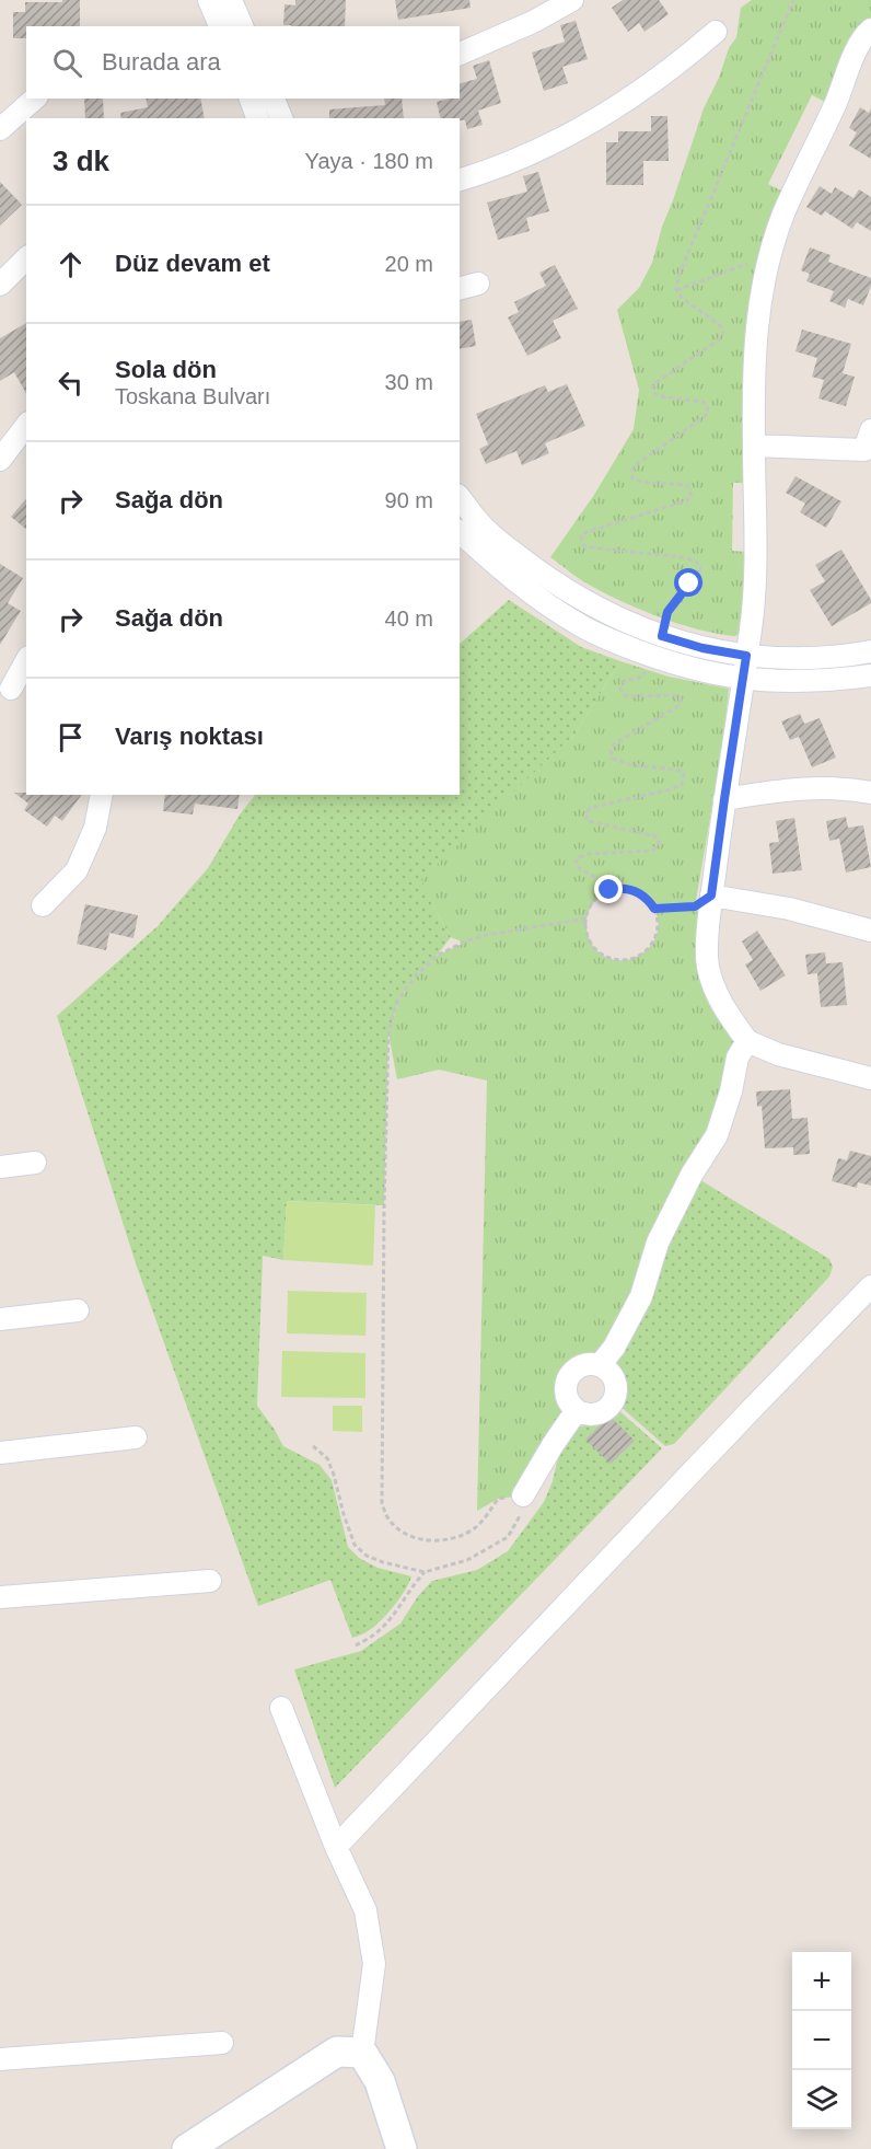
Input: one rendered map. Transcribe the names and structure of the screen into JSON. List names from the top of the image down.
{
  "page": {
    "search": "Burada ara",
    "heading": ["3 dk", "Yaya · 180 m"],
    "list": [
      ["Düz devam et", "20 m"],
      ["Sola dön", "Toskana Bulvarı", "30 m"],
      ["Sağa dön", "90 m"],
      ["Sağa dön", "40 m"],
      "Varış noktası"
    ],
    "map_buttons": ["+", "−"]
  }
}
